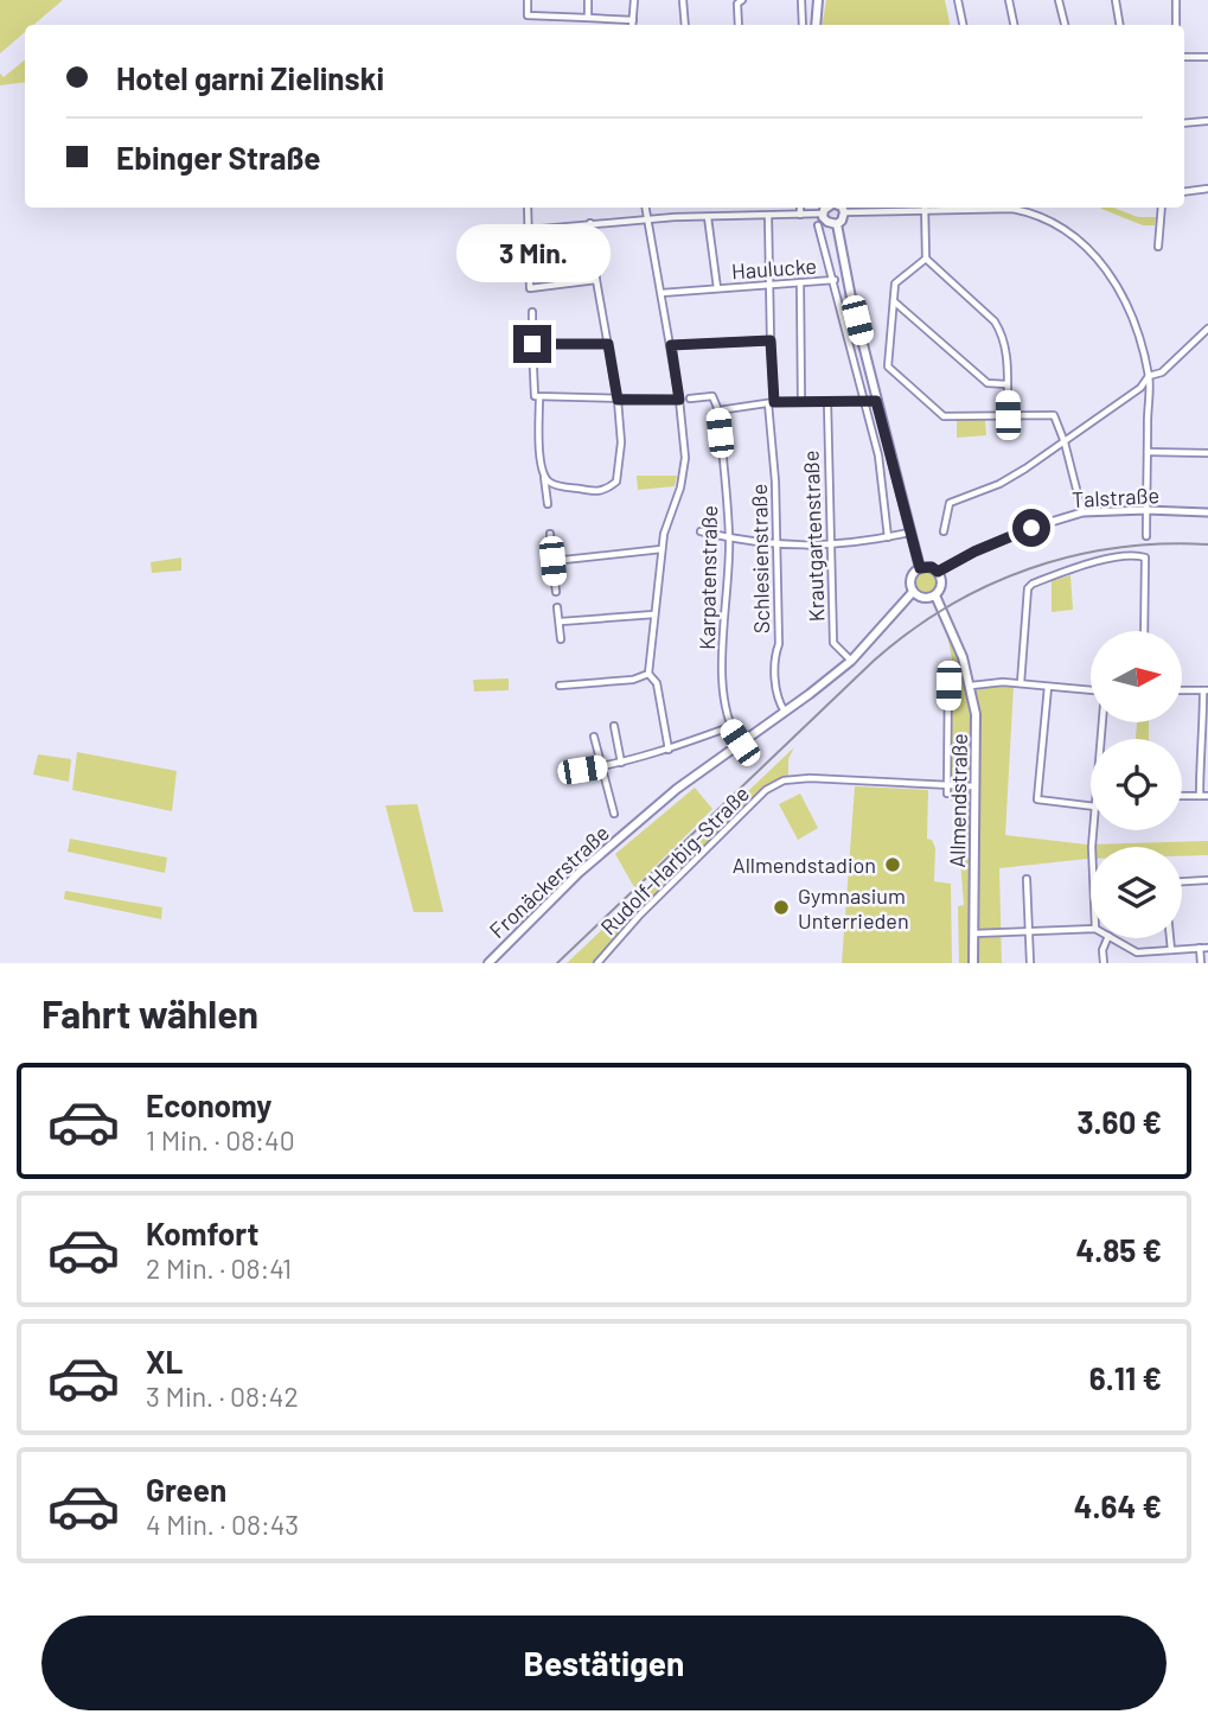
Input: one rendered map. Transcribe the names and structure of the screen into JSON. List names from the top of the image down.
{
  "streets": {
    "main road": ["Allmendstraße", "Fronäckerstraße"],
    "street": [
      "Haulucke",
      "Talstraße",
      "Krautgartenstraße",
      "Schlesienstraße",
      "Karpatenstraße",
      "Rudolf-Harbig-Straße"
    ]
  },
  "crossings": [
    ["Haulucke", "Schlesienstraße"],
    ["Talstraße", "Allmendstraße"],
    ["Talstraße", "Fronäckerstraße"],
    ["Krautgartenstraße", "Fronäckerstraße"],
    ["Schlesienstraße", "Fronäckerstraße"],
    ["Karpatenstraße", "Fronäckerstraße"],
    ["Allmendstraße", "Rudolf-Harbig-Straße"],
    ["Allmendstraße", "Fronäckerstraße"]
  ],
  "places": ["Allmendstadion", "Gymnasium Unterrieden"],
  "north": "right",
  "page": {
    "banner": ["Hotel garni Zielinski", "Ebinger Straße"],
    "bubble": "3 Min.",
    "heading": "Fahrt wählen",
    "list": [
      {
        "name": "Economy",
        "note": "1 Min. · 08:40",
        "value": "3.60 €"
      },
      {
        "name": "Komfort",
        "note": "2 Min. · 08:41",
        "value": "4.85 €"
      },
      {
        "name": "XL",
        "note": "3 Min. · 08:42",
        "value": "6.11 €"
      },
      {
        "name": "Green",
        "note": "4 Min. · 08:43",
        "value": "4.64 €"
      }
    ],
    "buttons": "Bestätigen"
  }
}
